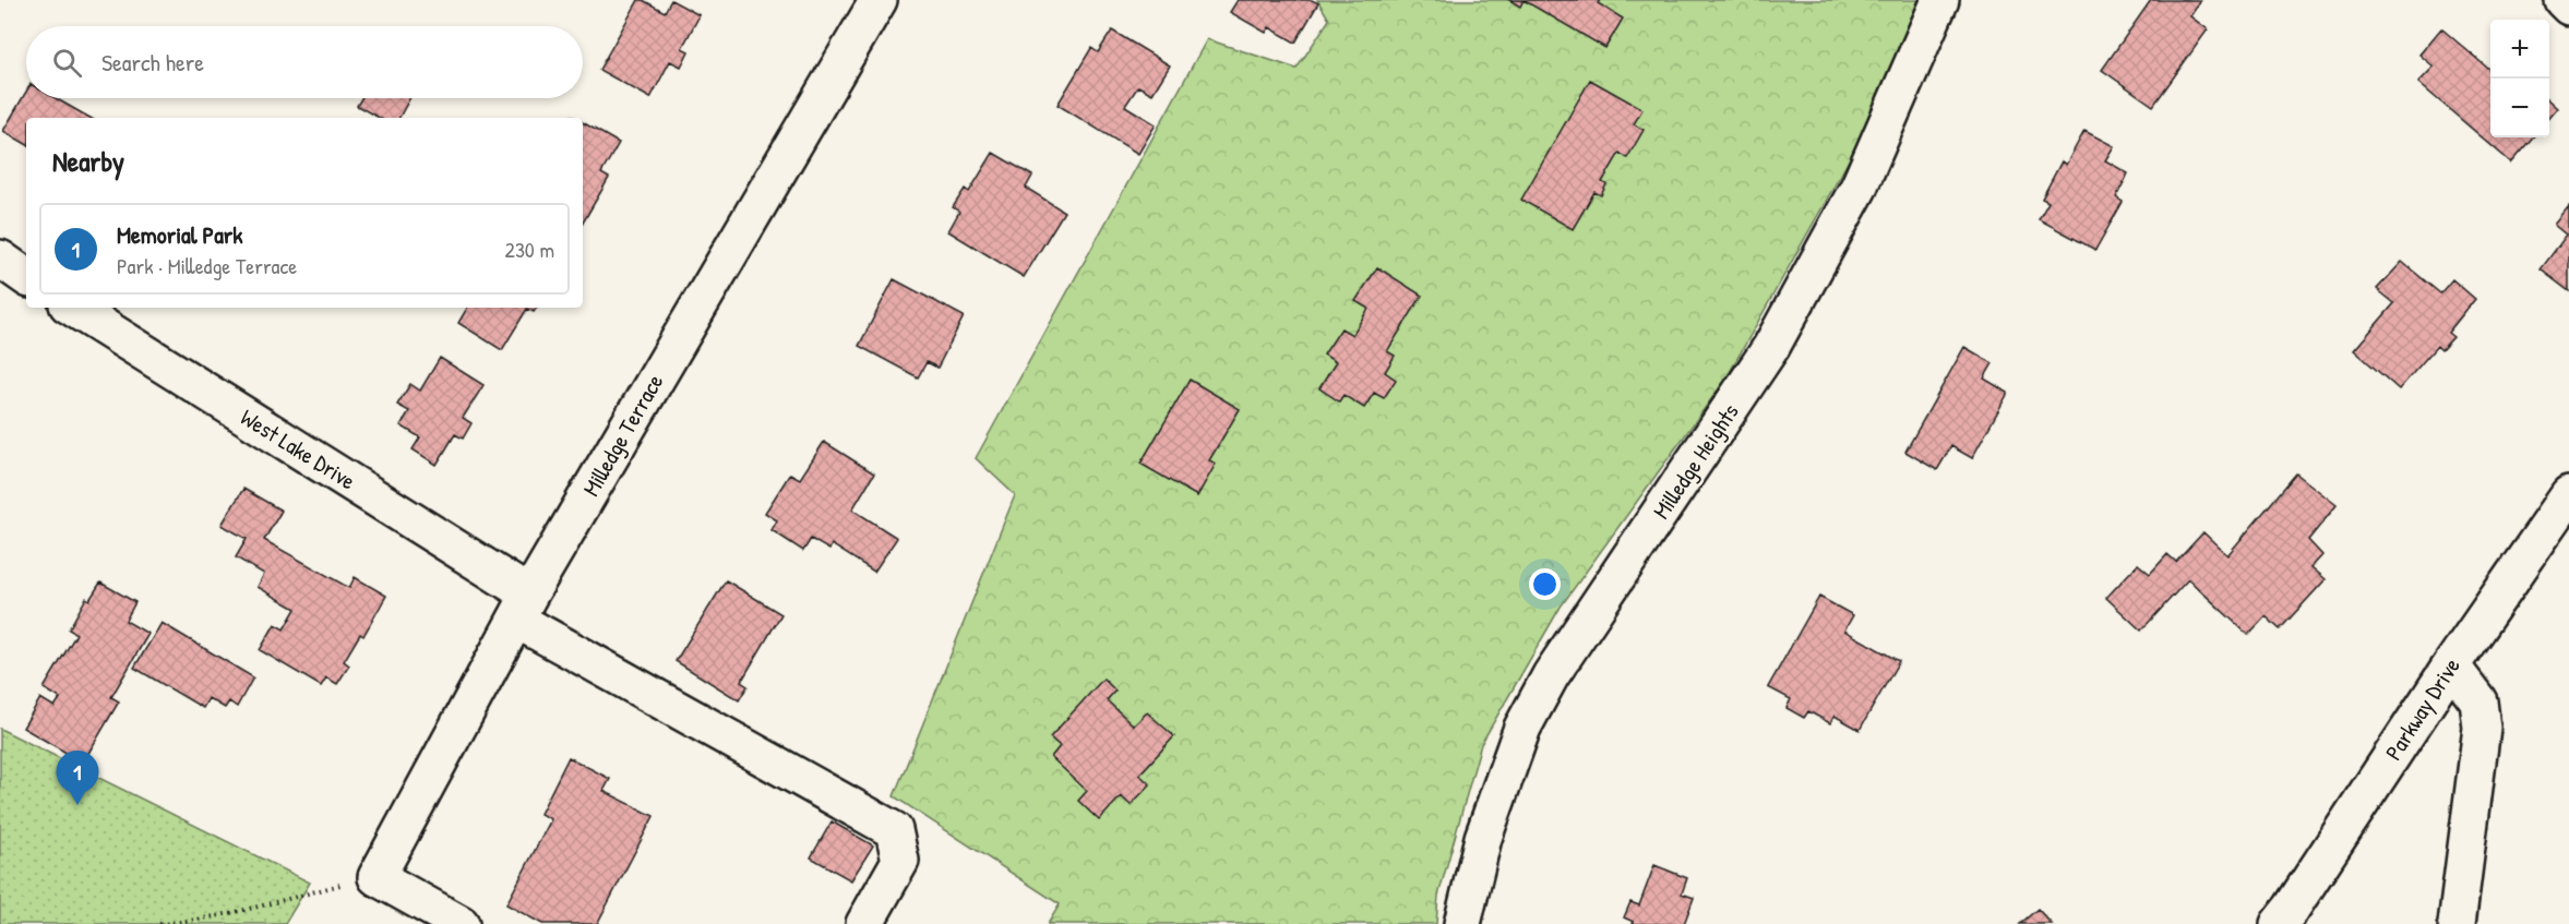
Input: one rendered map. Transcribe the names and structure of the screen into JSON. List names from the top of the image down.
{
  "streets": {
    "street": [
      "Milledge Terrace",
      "West Lake Drive",
      "Milledge Heights",
      "Parkway Drive"
    ]
  },
  "crossings": [
    ["Milledge Terrace", "West Lake Drive"]
  ],
  "page": {
    "map_buttons": ["+", "−"],
    "search": "Search here",
    "heading": "Nearby",
    "list": [
      {
        "mark": "1",
        "name": "Memorial Park",
        "note": "Park · Milledge Terrace",
        "value": "230 m"
      }
    ],
    "pins": "1"
  }
}
